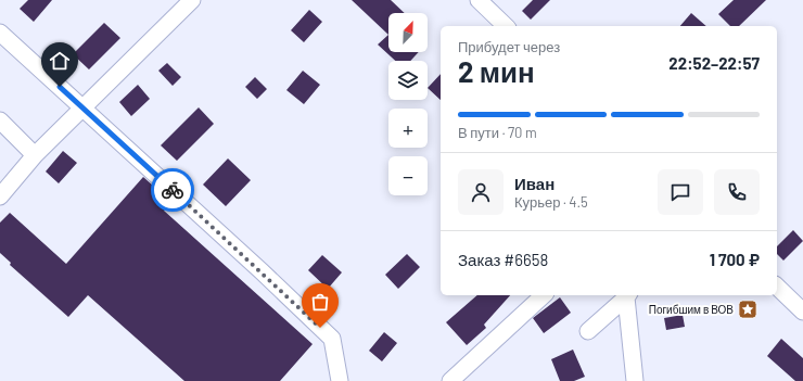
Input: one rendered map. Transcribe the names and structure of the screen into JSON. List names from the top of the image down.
{
  "places": {
    "place": ["Погибшим в ВОВ"]
  },
  "north": "top right",
  "page": {
    "map_buttons": ["+", "−"],
    "heading": ["2 мин", "Прибудет через", "22:52–22:57"],
    "panel": [
      "Иван",
      "Курьер · 4.5",
      "Заказ #6658",
      "1 700 ₽"
    ],
    "bar": "В пути · 70 m"
  }
}
